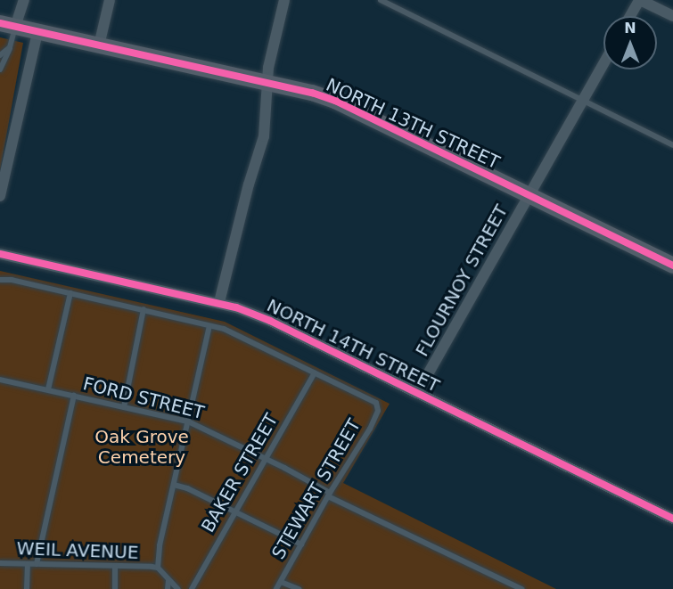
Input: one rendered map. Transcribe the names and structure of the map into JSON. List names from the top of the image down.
{
  "streets": {
    "main road": ["NORTH 13TH STREET"],
    "street": ["FLOURNOY STREET", "NORTH 14TH STREET"],
    "lane": [
      "FORD STREET",
      "BAKER STREET",
      "STEWART STREET",
      "WEIL AVENUE"
    ]
  },
  "crossings": [
    ["NORTH 13TH STREET", "FLOURNOY STREET"],
    ["FLOURNOY STREET", "NORTH 14TH STREET"],
    ["FORD STREET", "BAKER STREET"],
    ["FORD STREET", "STEWART STREET"],
    ["BAKER STREET", "STEWART STREET"]
  ],
  "parks": ["Oak Grove Cemetery"],
  "north": "top"
}
